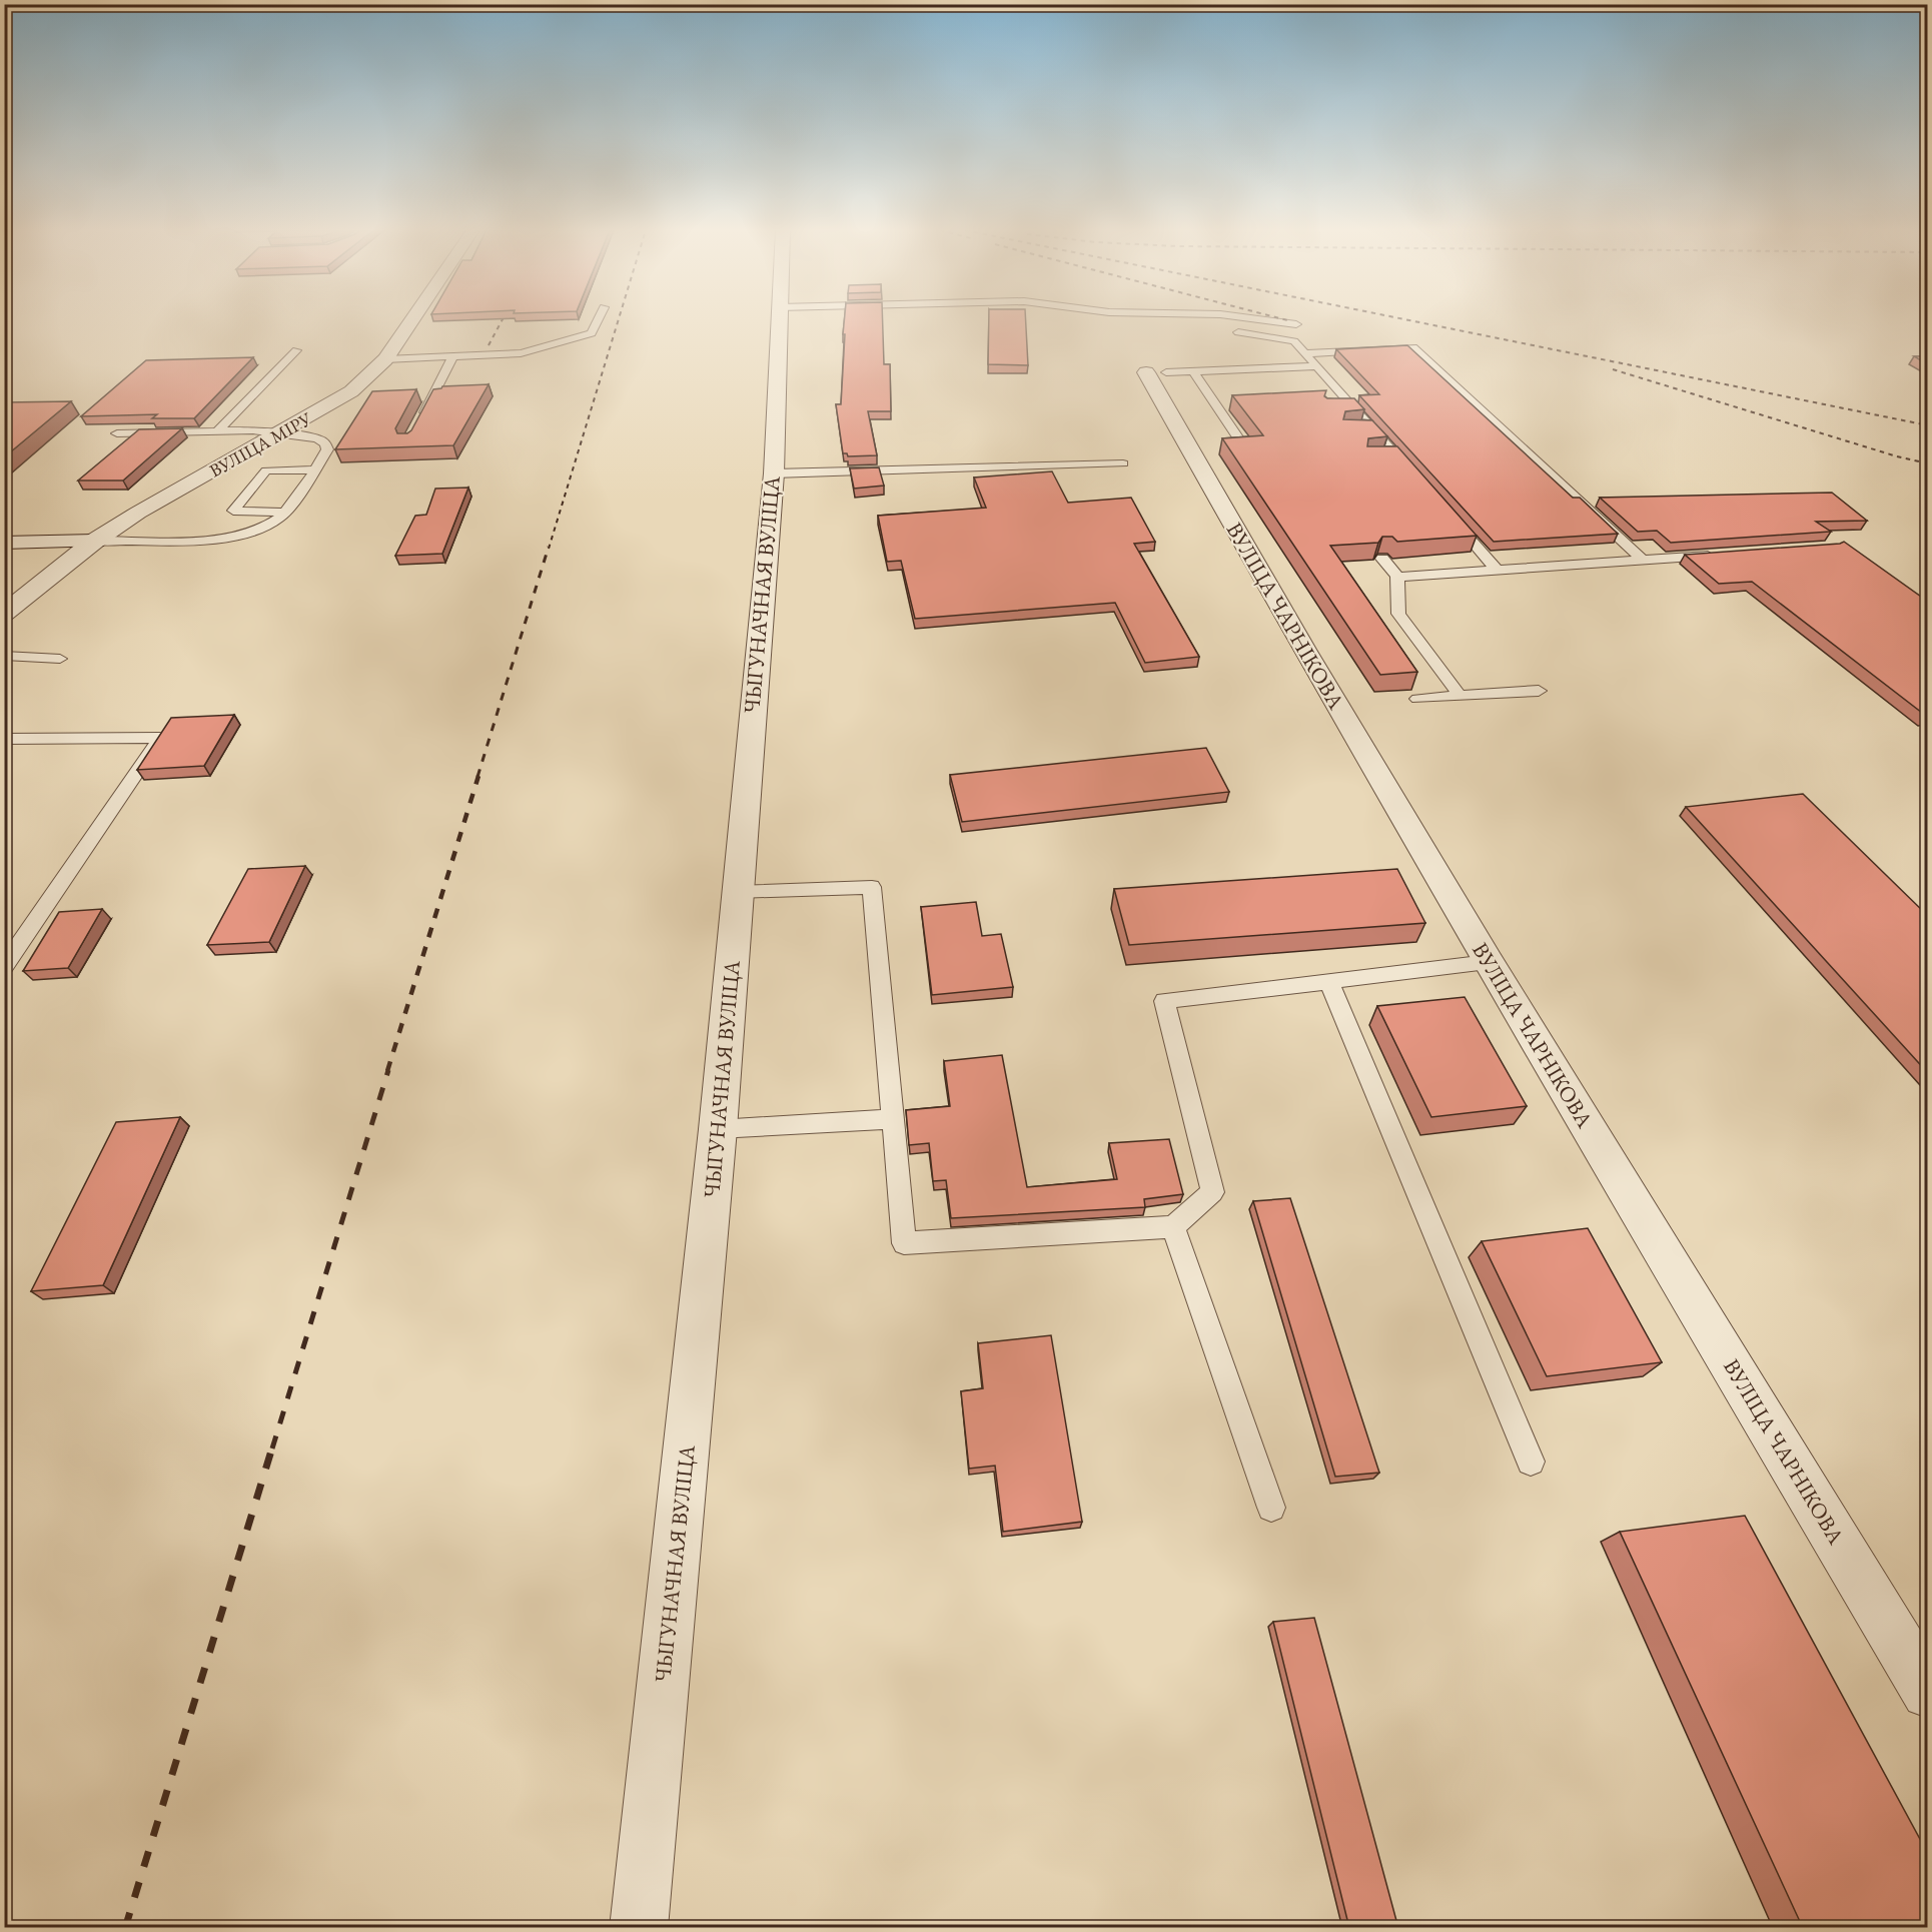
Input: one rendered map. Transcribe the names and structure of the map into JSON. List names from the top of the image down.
{
  "streets": {
    "street": ["ВУЛІЦА МІРУ", "ЧЫГУНАЧНАЯ ВУЛІЦА", "ВУЛІЦА ЧАРНІКОВА"]
  }
}
